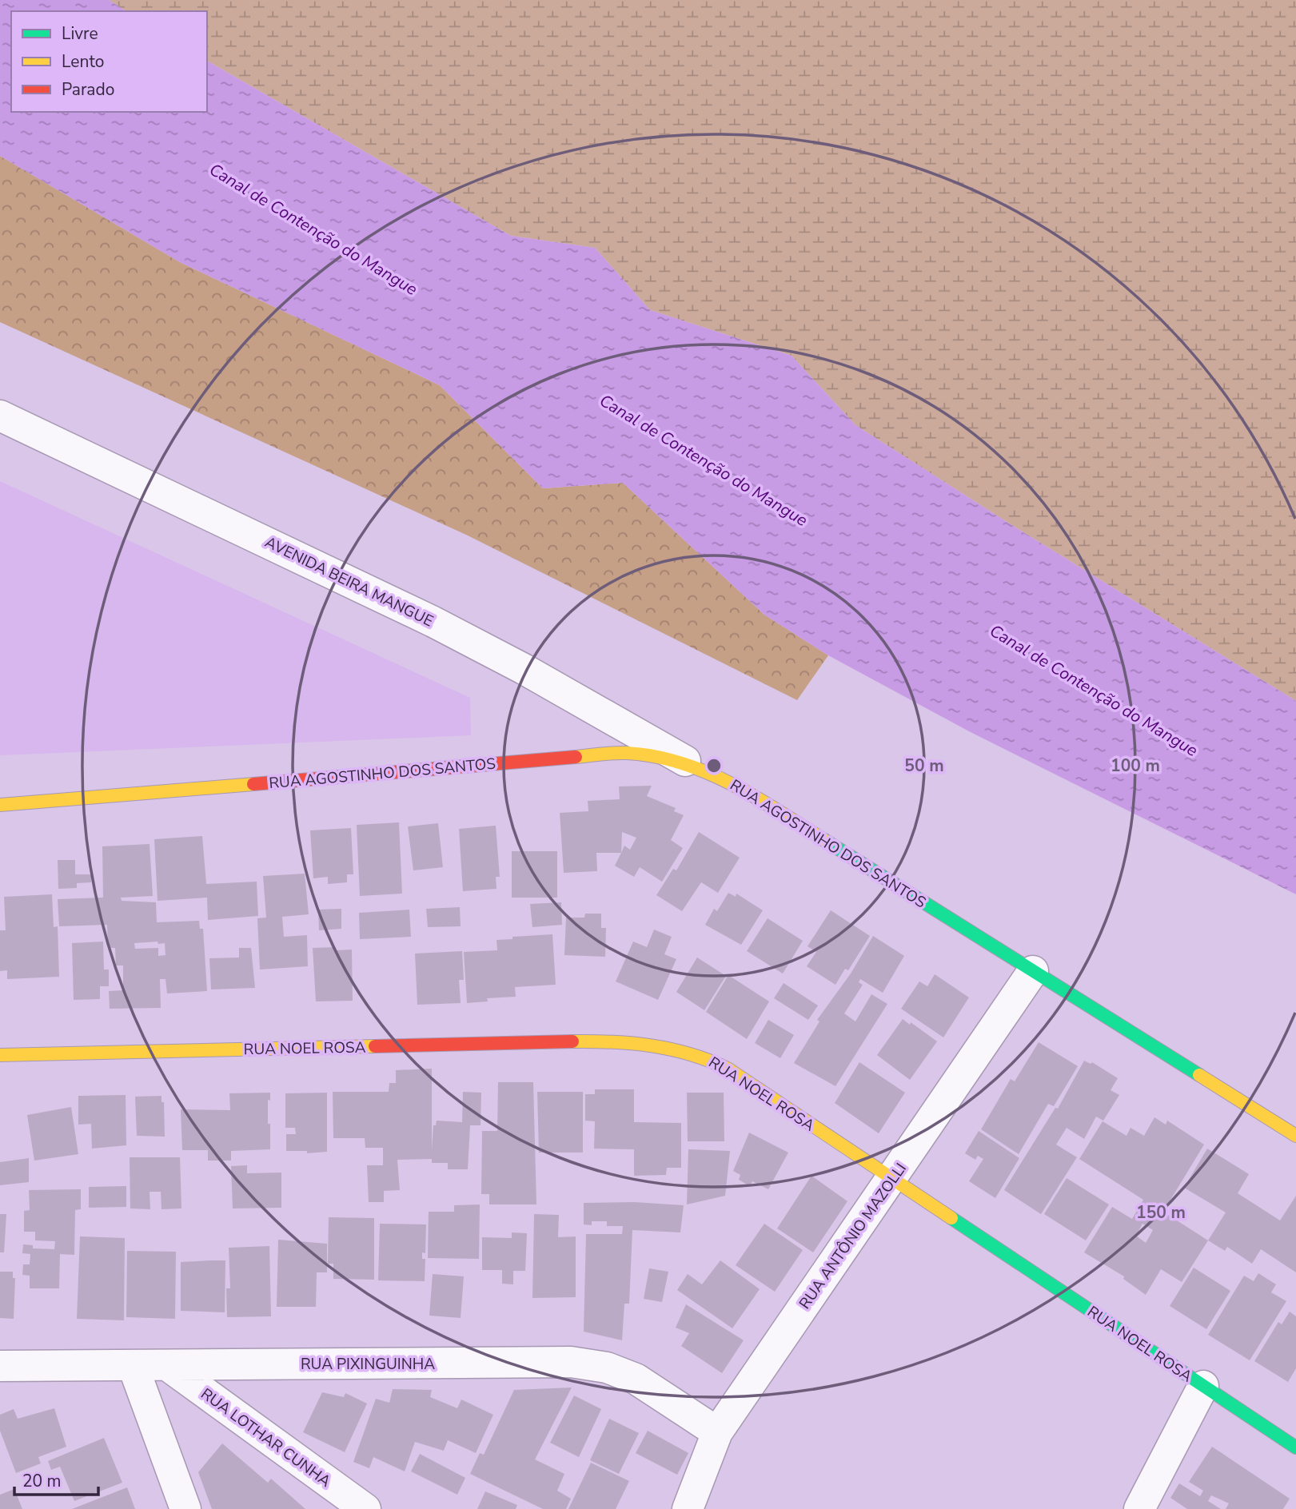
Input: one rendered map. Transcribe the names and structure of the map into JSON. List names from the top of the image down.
{
  "streets": {
    "street": [
      "AVENIDA BEIRA MANGUE",
      "RUA AGOSTINHO DOS SANTOS",
      "RUA NOEL ROSA",
      "RUA ANTÔNIO MAZOLLI",
      "RUA PIXINGUINHA",
      "RUA LOTHAR CUNHA"
    ]
  },
  "crossings": [
    ["AVENIDA BEIRA MANGUE", "RUA AGOSTINHO DOS SANTOS"],
    ["RUA AGOSTINHO DOS SANTOS", "RUA ANTÔNIO MAZOLLI"],
    ["RUA NOEL ROSA", "RUA ANTÔNIO MAZOLLI"],
    ["RUA ANTÔNIO MAZOLLI", "RUA PIXINGUINHA"],
    ["RUA PIXINGUINHA", "RUA LOTHAR CUNHA"]
  ],
  "water": ["Canal de Contenção do Mangue"],
  "legend": ["Livre", "Lento", "Parado"],
  "scale_bar": "20 m",
  "rings": ["50 m", "100 m", "150 m"]
}
